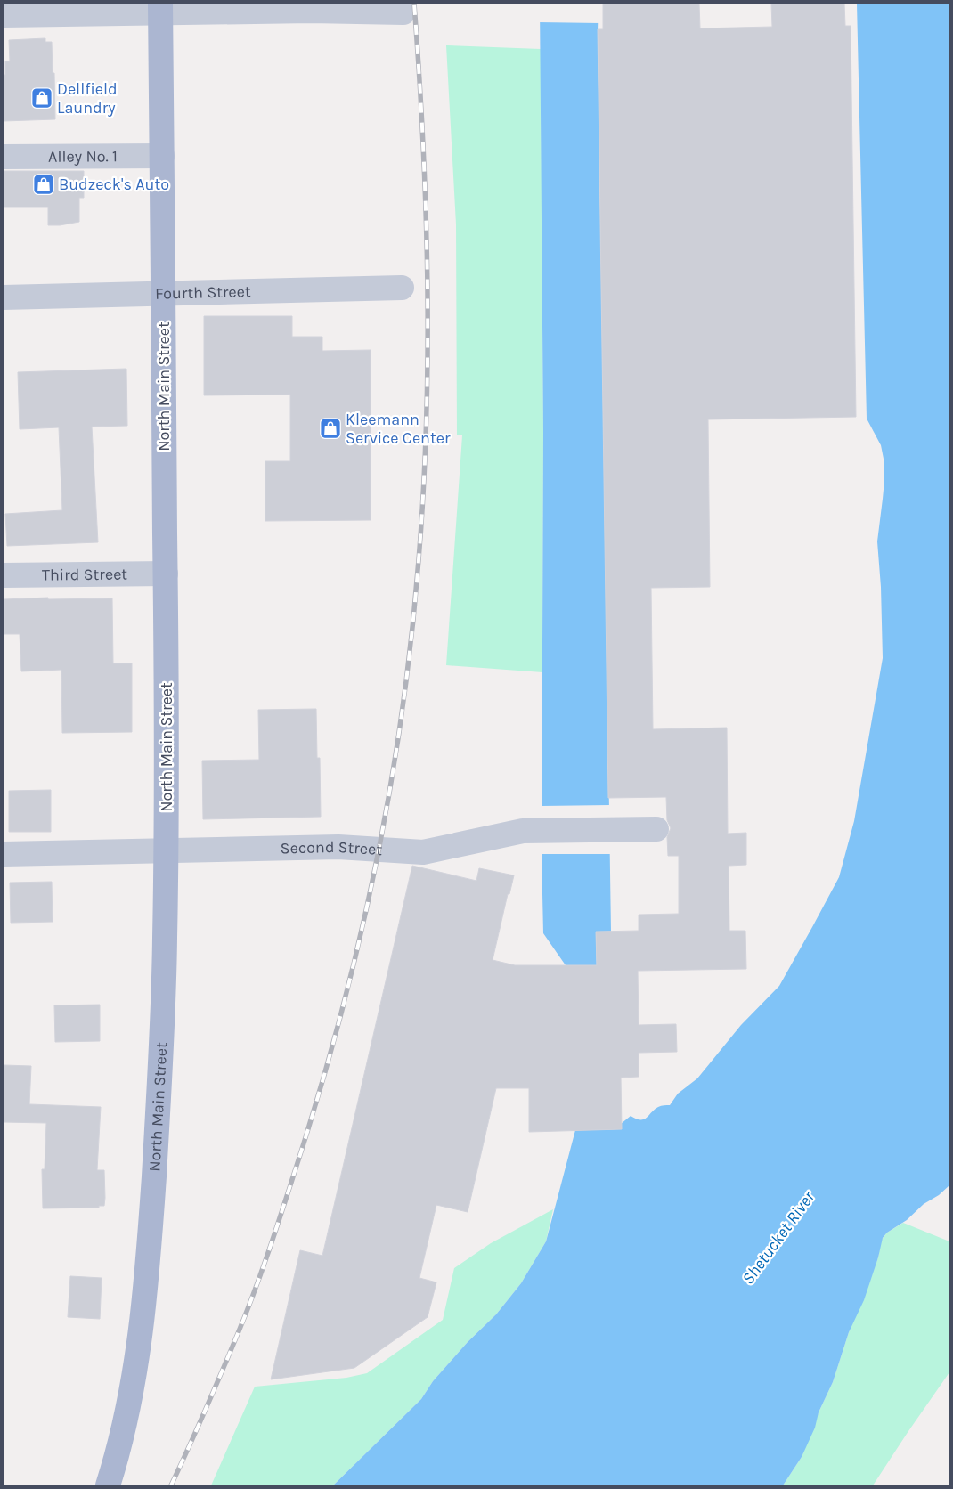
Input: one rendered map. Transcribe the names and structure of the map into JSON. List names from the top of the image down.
{
  "streets": {
    "main road": ["North Main Street"],
    "street": [
      "Alley No. 1",
      "Fourth Street",
      "Third Street",
      "Second Street"
    ]
  },
  "crossings": [
    ["Alley No. 1", "North Main Street"],
    ["Fourth Street", "North Main Street"],
    ["North Main Street", "Third Street"],
    ["North Main Street", "Second Street"]
  ],
  "water": ["Shetucket River"],
  "places": {
    "shop": ["Dellfield Laundry", "Budzeck's Auto", "Kleemann Service Center"]
  }
}
